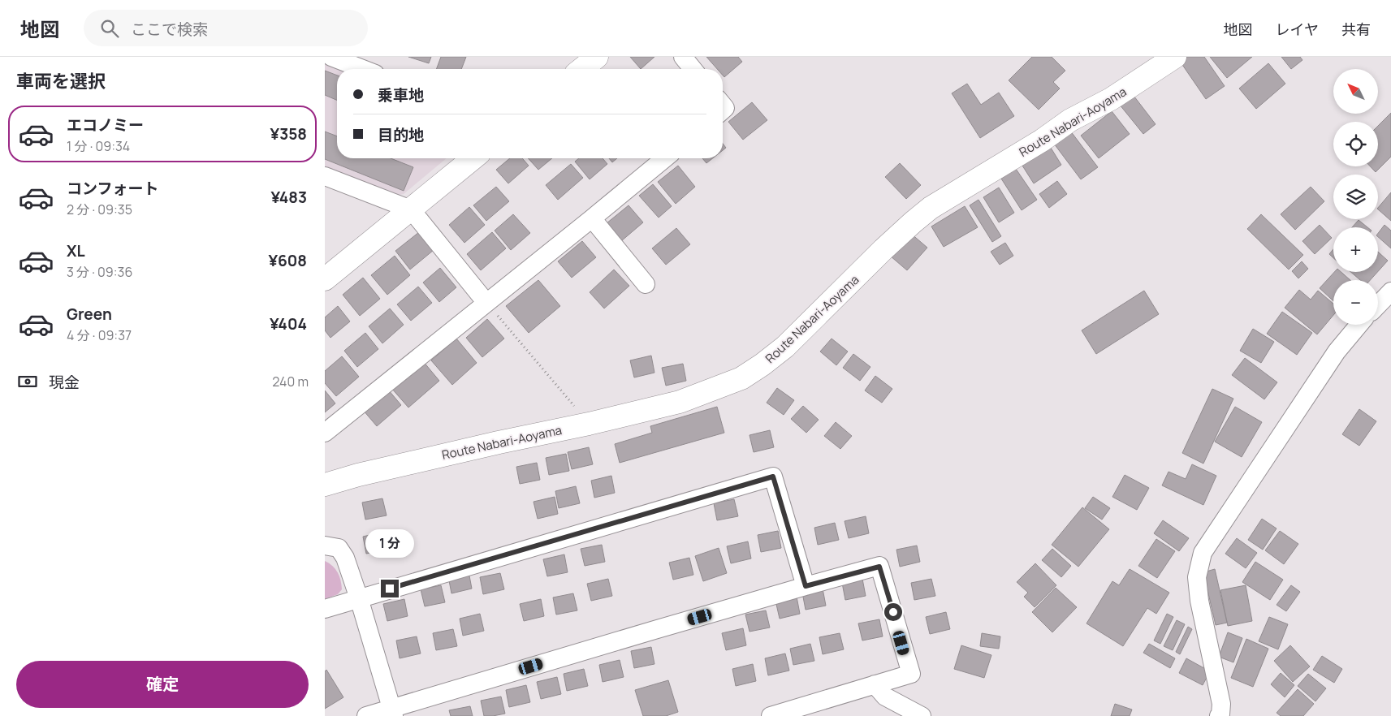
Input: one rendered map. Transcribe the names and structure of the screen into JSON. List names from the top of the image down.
{
  "streets": {
    "main road": ["Route Nabari-Aoyama"]
  },
  "north": "top left",
  "page": {
    "header": "地図",
    "search": "ここで検索",
    "nav": ["地図", "レイヤ", "共有"],
    "heading": "車両を選択",
    "map_buttons": ["+", "−"],
    "banner": ["乗車地", "目的地"],
    "list": [
      {
        "name": "エコノミー",
        "note": "1 分 · 09:34",
        "value": "¥358"
      },
      {
        "name": "コンフォート",
        "note": "2 分 · 09:35",
        "value": "¥483"
      },
      {
        "name": "XL",
        "note": "3 分 · 09:36",
        "value": "¥608"
      },
      {
        "name": "Green",
        "note": "4 分 · 09:37",
        "value": "¥404"
      }
    ],
    "pay": ["現金", "240 m"],
    "bubble": "1 分",
    "buttons": "確定"
  }
}
